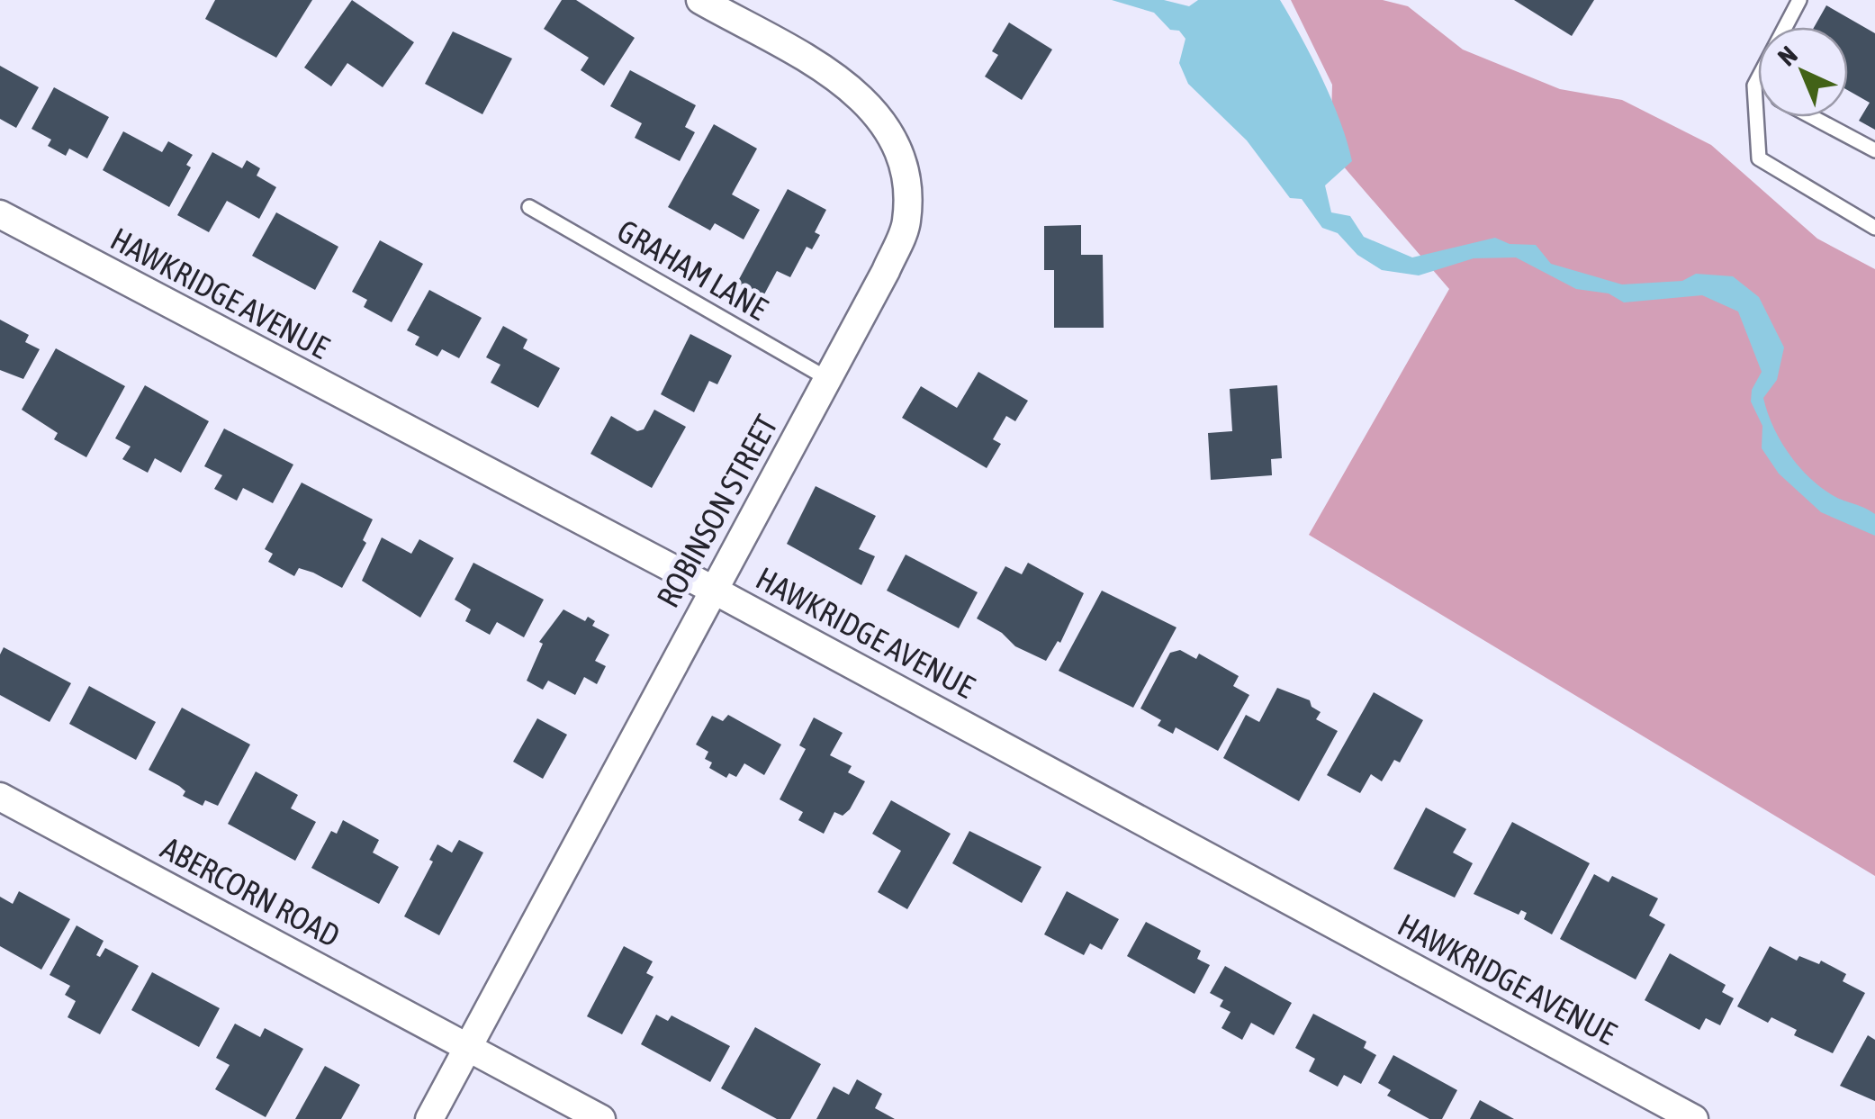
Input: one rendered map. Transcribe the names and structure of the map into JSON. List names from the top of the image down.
{
  "streets": {
    "street": ["HAWKRIDGE AVENUE", "ROBINSON STREET", "ABERCORN ROAD"],
    "lane": ["GRAHAM LANE"]
  },
  "crossings": [
    ["GRAHAM LANE", "ROBINSON STREET"],
    ["HAWKRIDGE AVENUE", "ROBINSON STREET"],
    ["ROBINSON STREET", "ABERCORN ROAD"]
  ],
  "north": "top left"
}
